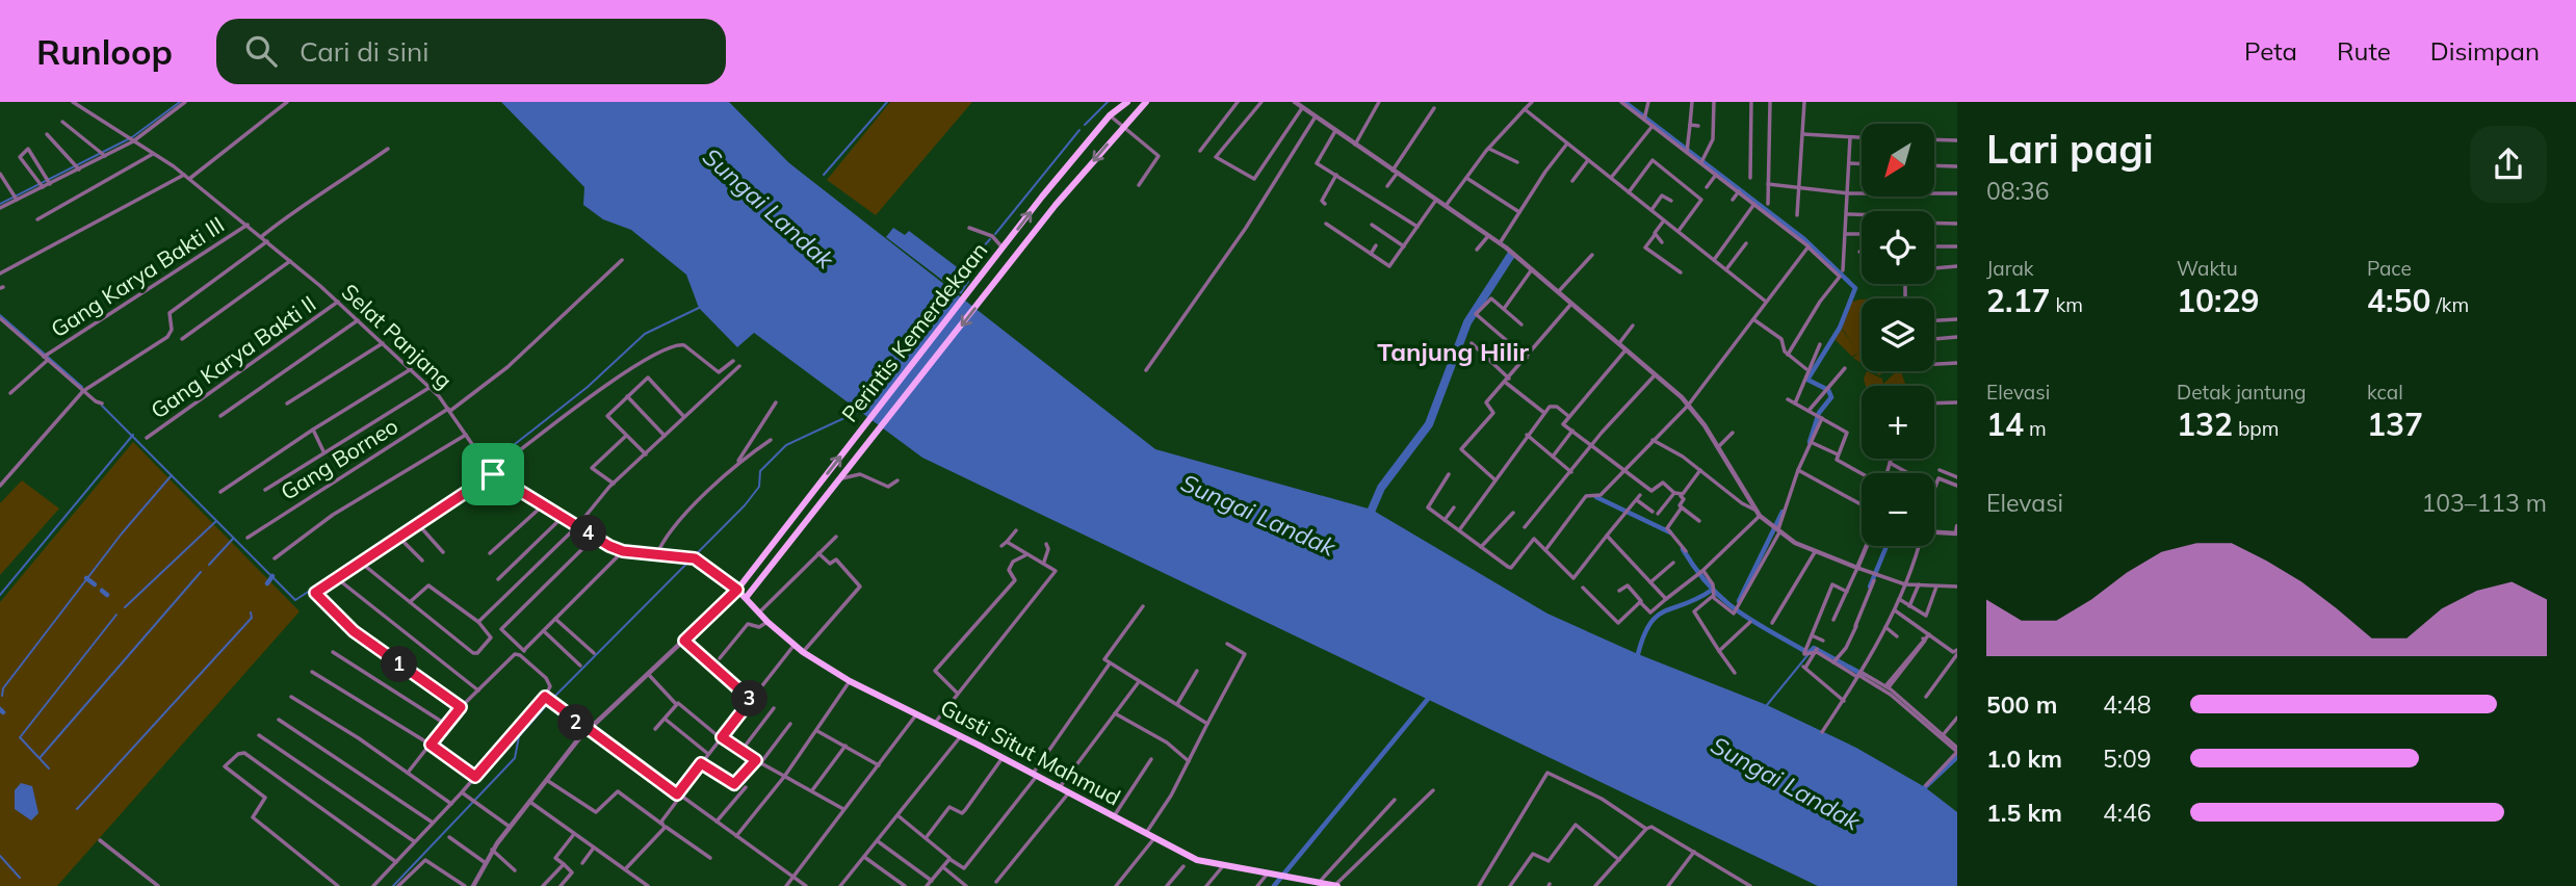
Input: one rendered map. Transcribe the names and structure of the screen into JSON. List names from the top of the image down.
{
  "streets": {
    "highway": ["Perintis Kemerdekaan", "Gusti Situt Mahmud"],
    "street": [
      "Gang Karya Bakti III",
      "Selat Panjang",
      "Gang Karya Bakti II",
      "Gang Borneo"
    ]
  },
  "crossings": [
    ["Gang Karya Bakti III", "Selat Panjang"],
    ["Perintis Kemerdekaan", "Selat Panjang"],
    ["Perintis Kemerdekaan", "Gusti Situt Mahmud"],
    ["Selat Panjang", "Gang Karya Bakti II"],
    ["Selat Panjang", "Gang Borneo"],
    ["Selat Panjang", "Gusti Situt Mahmud"]
  ],
  "districts": ["Tanjung Hilir"],
  "water": ["Sungai Landak"],
  "north": "bottom left",
  "page": {
    "header": "Runloop",
    "search": "Cari di sini",
    "nav": ["Peta", "Rute", "Disimpan"],
    "heading": ["Lari pagi", "08:36"],
    "map_buttons": ["+", "−"],
    "stats": [
      ["Jarak", "2.17 km"],
      ["Waktu", "10:29"],
      ["Pace", "4:50 /km"],
      ["Elevasi", "14 m"],
      ["Detak jantung", "132 bpm"],
      ["kcal", "137"]
    ],
    "chart": ["Elevasi", "103–113 m"],
    "pins": [
      "4",
      "1",
      "3",
      "2"
    ],
    "list": [
      {
        "name": "500 m",
        "note": "4:48"
      },
      {
        "name": "1.0 km",
        "note": "5:09"
      },
      {
        "name": "1.5 km",
        "note": "4:46"
      }
    ]
  }
}
